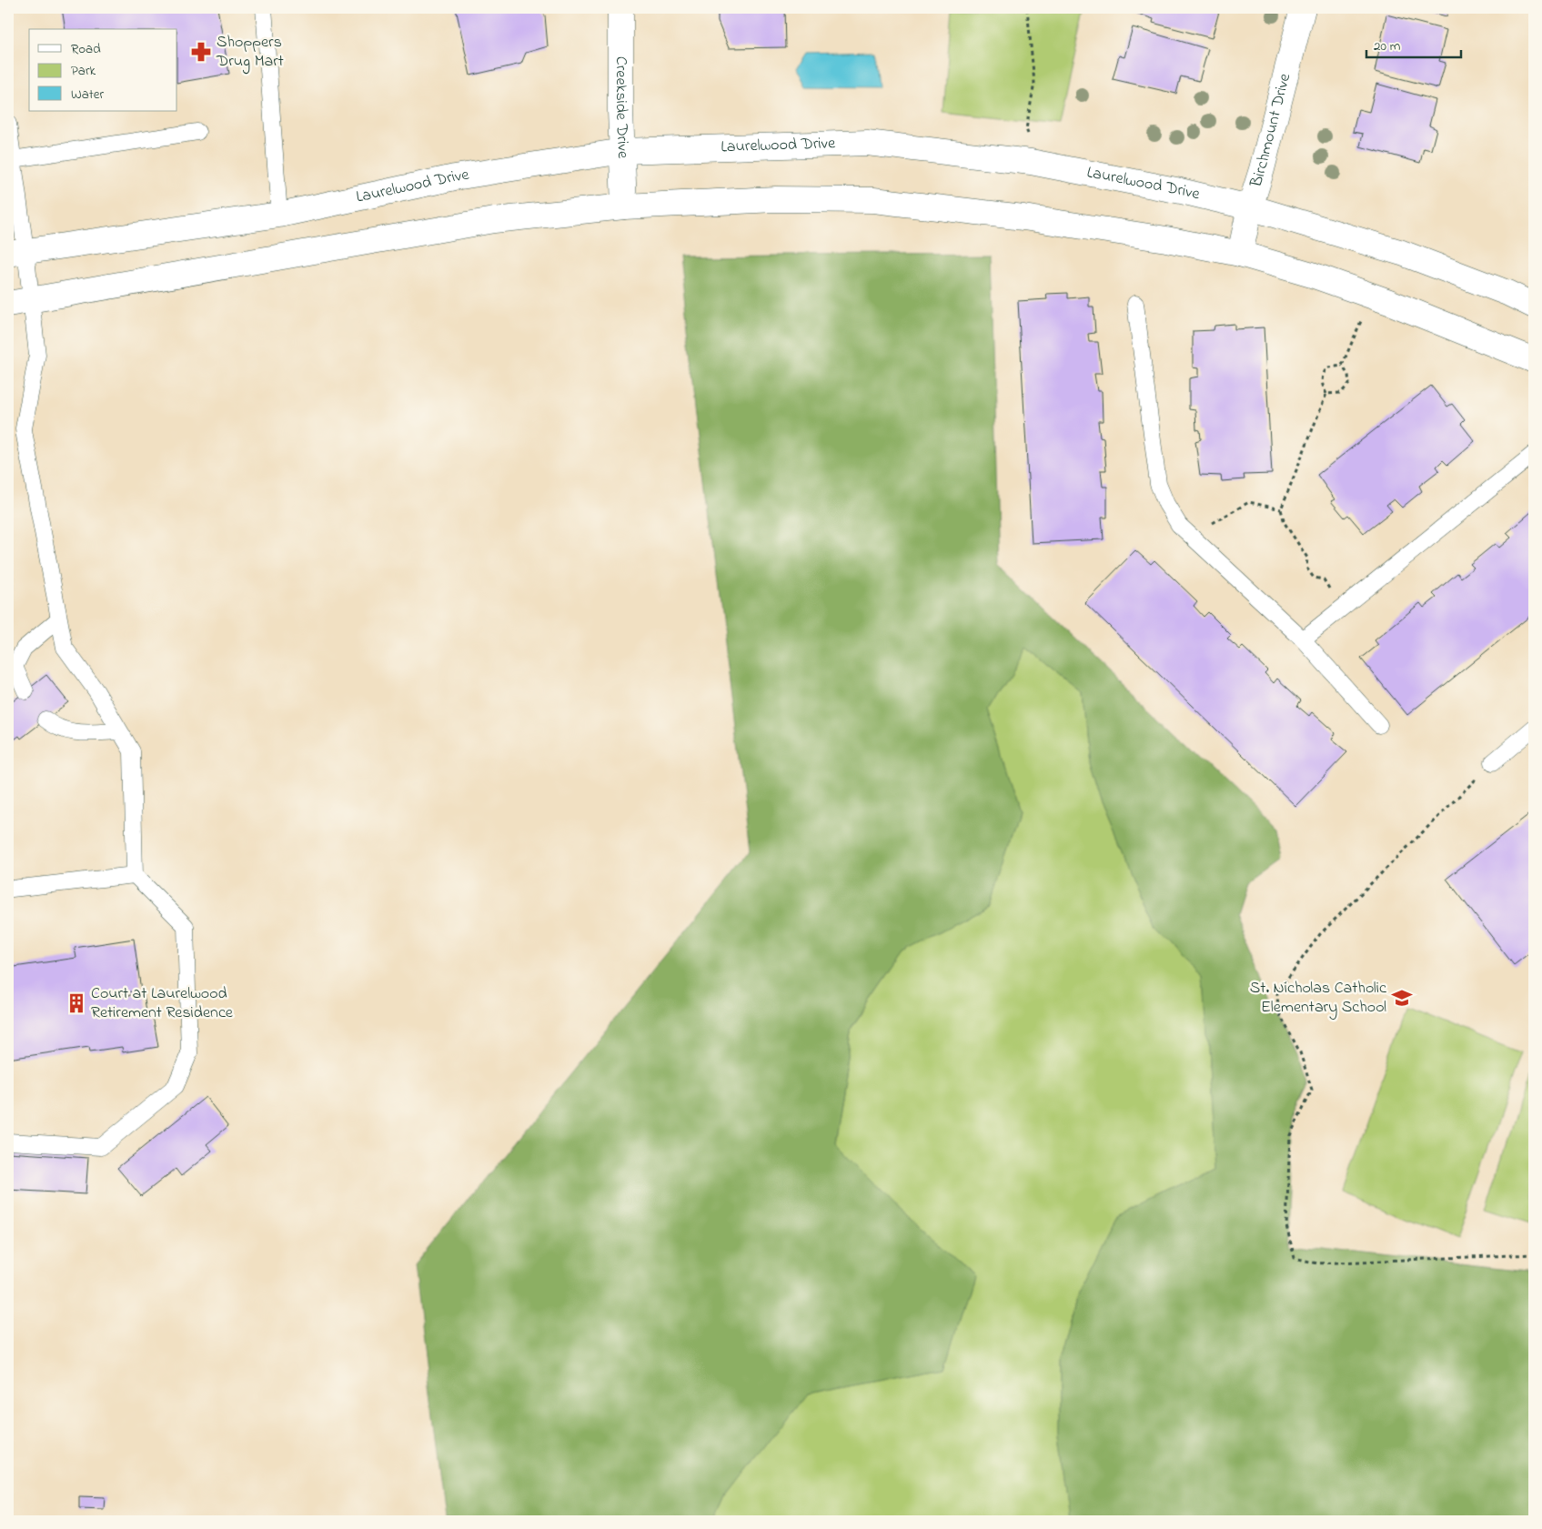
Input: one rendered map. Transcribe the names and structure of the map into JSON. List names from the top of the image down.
{
  "streets": {
    "street": ["Creekside Drive", "Birchmount Drive", "Laurelwood Drive"]
  },
  "crossings": [
    ["Creekside Drive", "Laurelwood Drive"],
    ["Birchmount Drive", "Laurelwood Drive"]
  ],
  "places": {
    "pharmacy": ["Shoppers Drug Mart"],
    "school or university": ["St. Nicholas Catholic Elementary School"],
    "building": ["Court at Laurelwood Retirement Residence"]
  },
  "legend": ["Road", "Park", "Water"],
  "scale_bar": "20 m"
}
